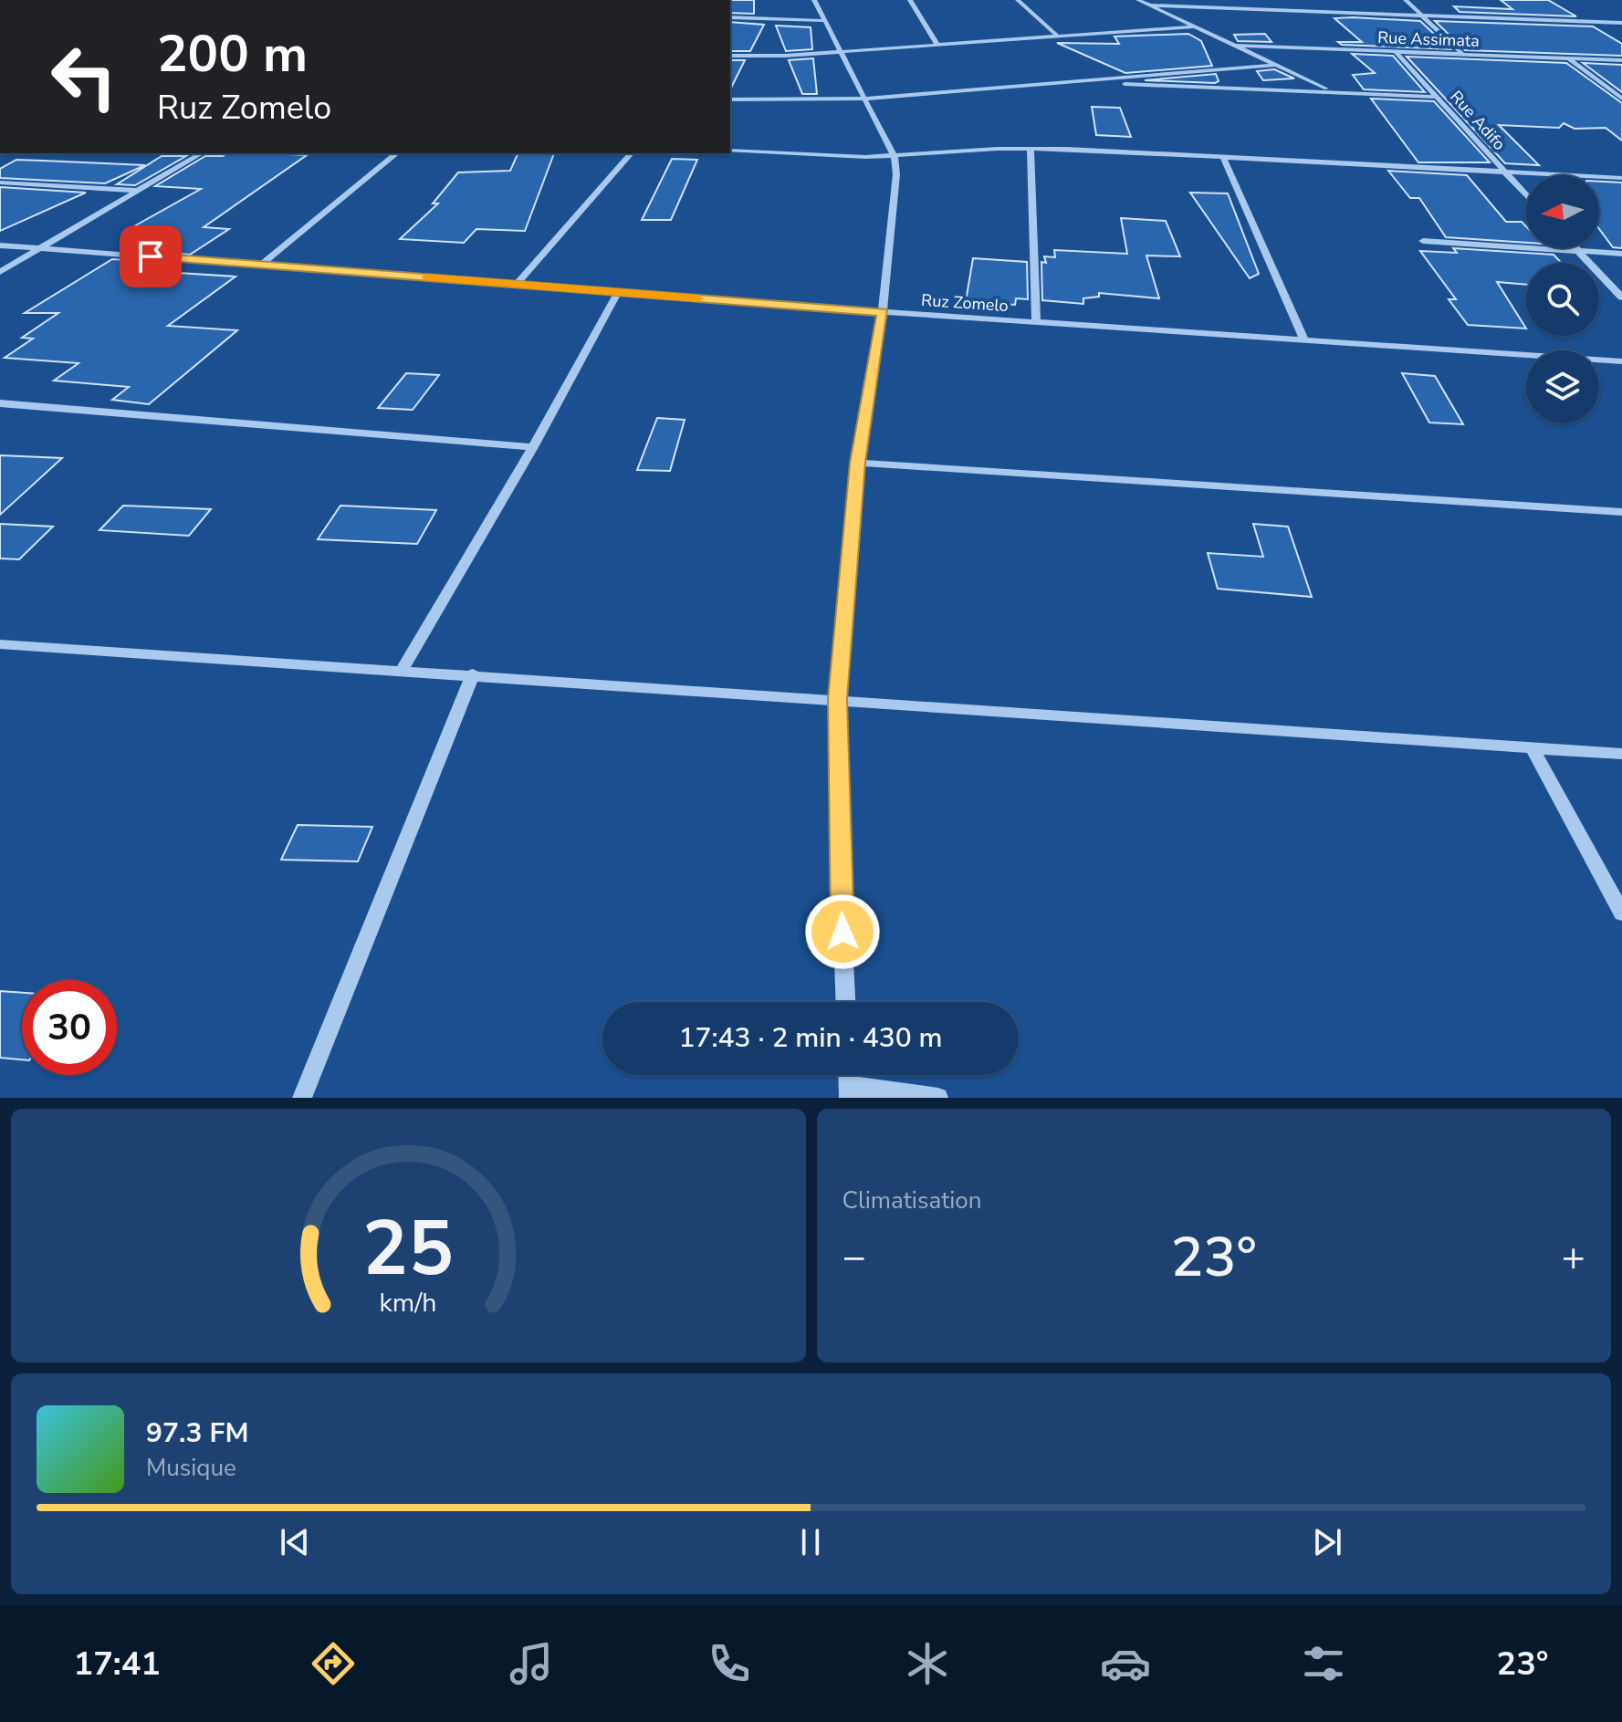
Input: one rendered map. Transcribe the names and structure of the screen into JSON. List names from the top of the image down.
{
  "streets": {
    "street": ["Rue Assimata", "Rue Adifo", "Ruz Zomelo"]
  },
  "crossings": [
    ["Rue Assimata", "Rue Adifo"]
  ],
  "north": "left",
  "page": {
    "turn": ["200 m", "Ruz Zomelo"],
    "limit": "30",
    "trip": "17:43 · 2 min · 430 m",
    "tile": "Climatisation",
    "heat": ["−", "23°", "+"],
    "song": ["97.3 FM", "Musique"],
    "tabs": ["17:41", "23°"],
    "gauge": ["25", "km/h"]
  }
}
